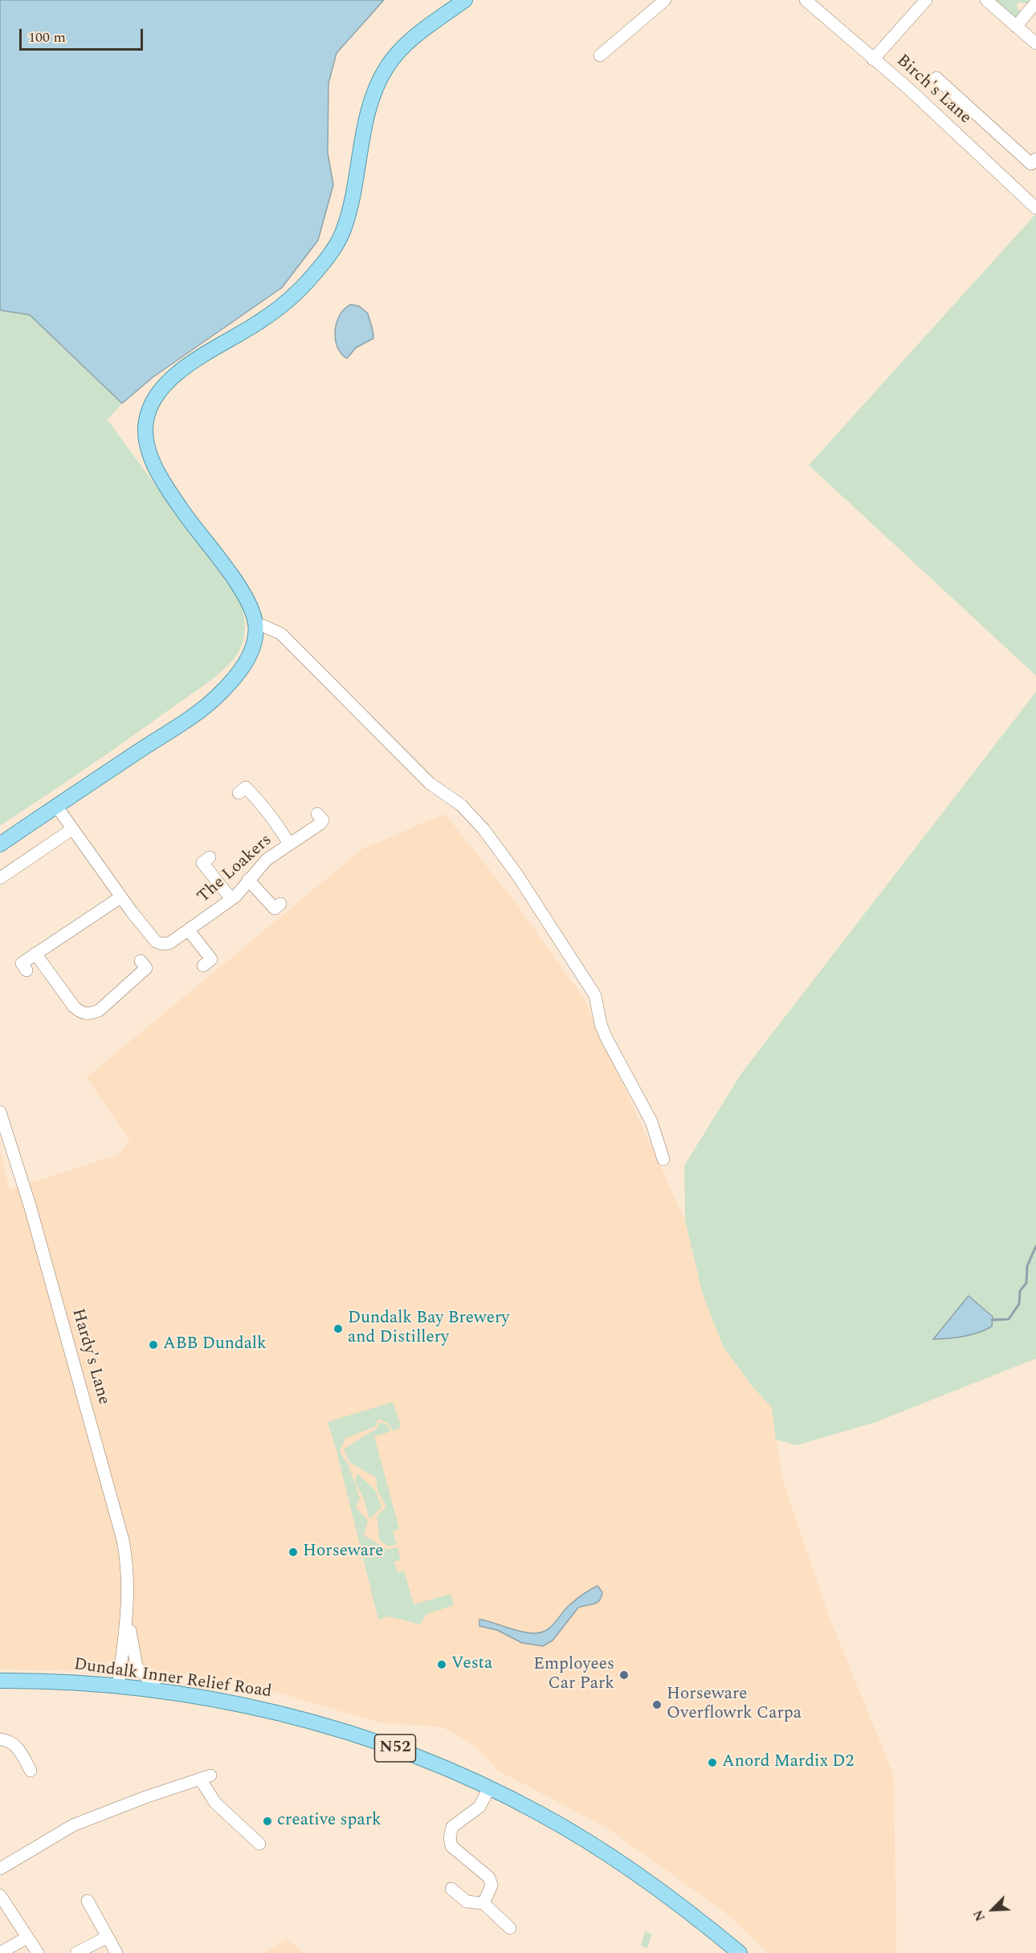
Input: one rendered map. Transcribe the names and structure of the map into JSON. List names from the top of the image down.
{
  "streets": {
    "main road": ["Dundalk Inner Relief Road", "N52"],
    "street": ["Birch's Lane", "The Loakers", "Hardy's Lane"]
  },
  "crossings": [
    ["Hardy's Lane", "Dundalk Inner Relief Road"]
  ],
  "places": [
    "Dundalk Bay Brewery and Distillery",
    "ABB Dundalk",
    "Horseware",
    "Vesta",
    "Employees Car Park",
    "Horseware Overflowrk Carpa",
    "Anord Mardix D2",
    "creative spark"
  ],
  "scale_bar": "100 m",
  "north": "bottom left"
}
